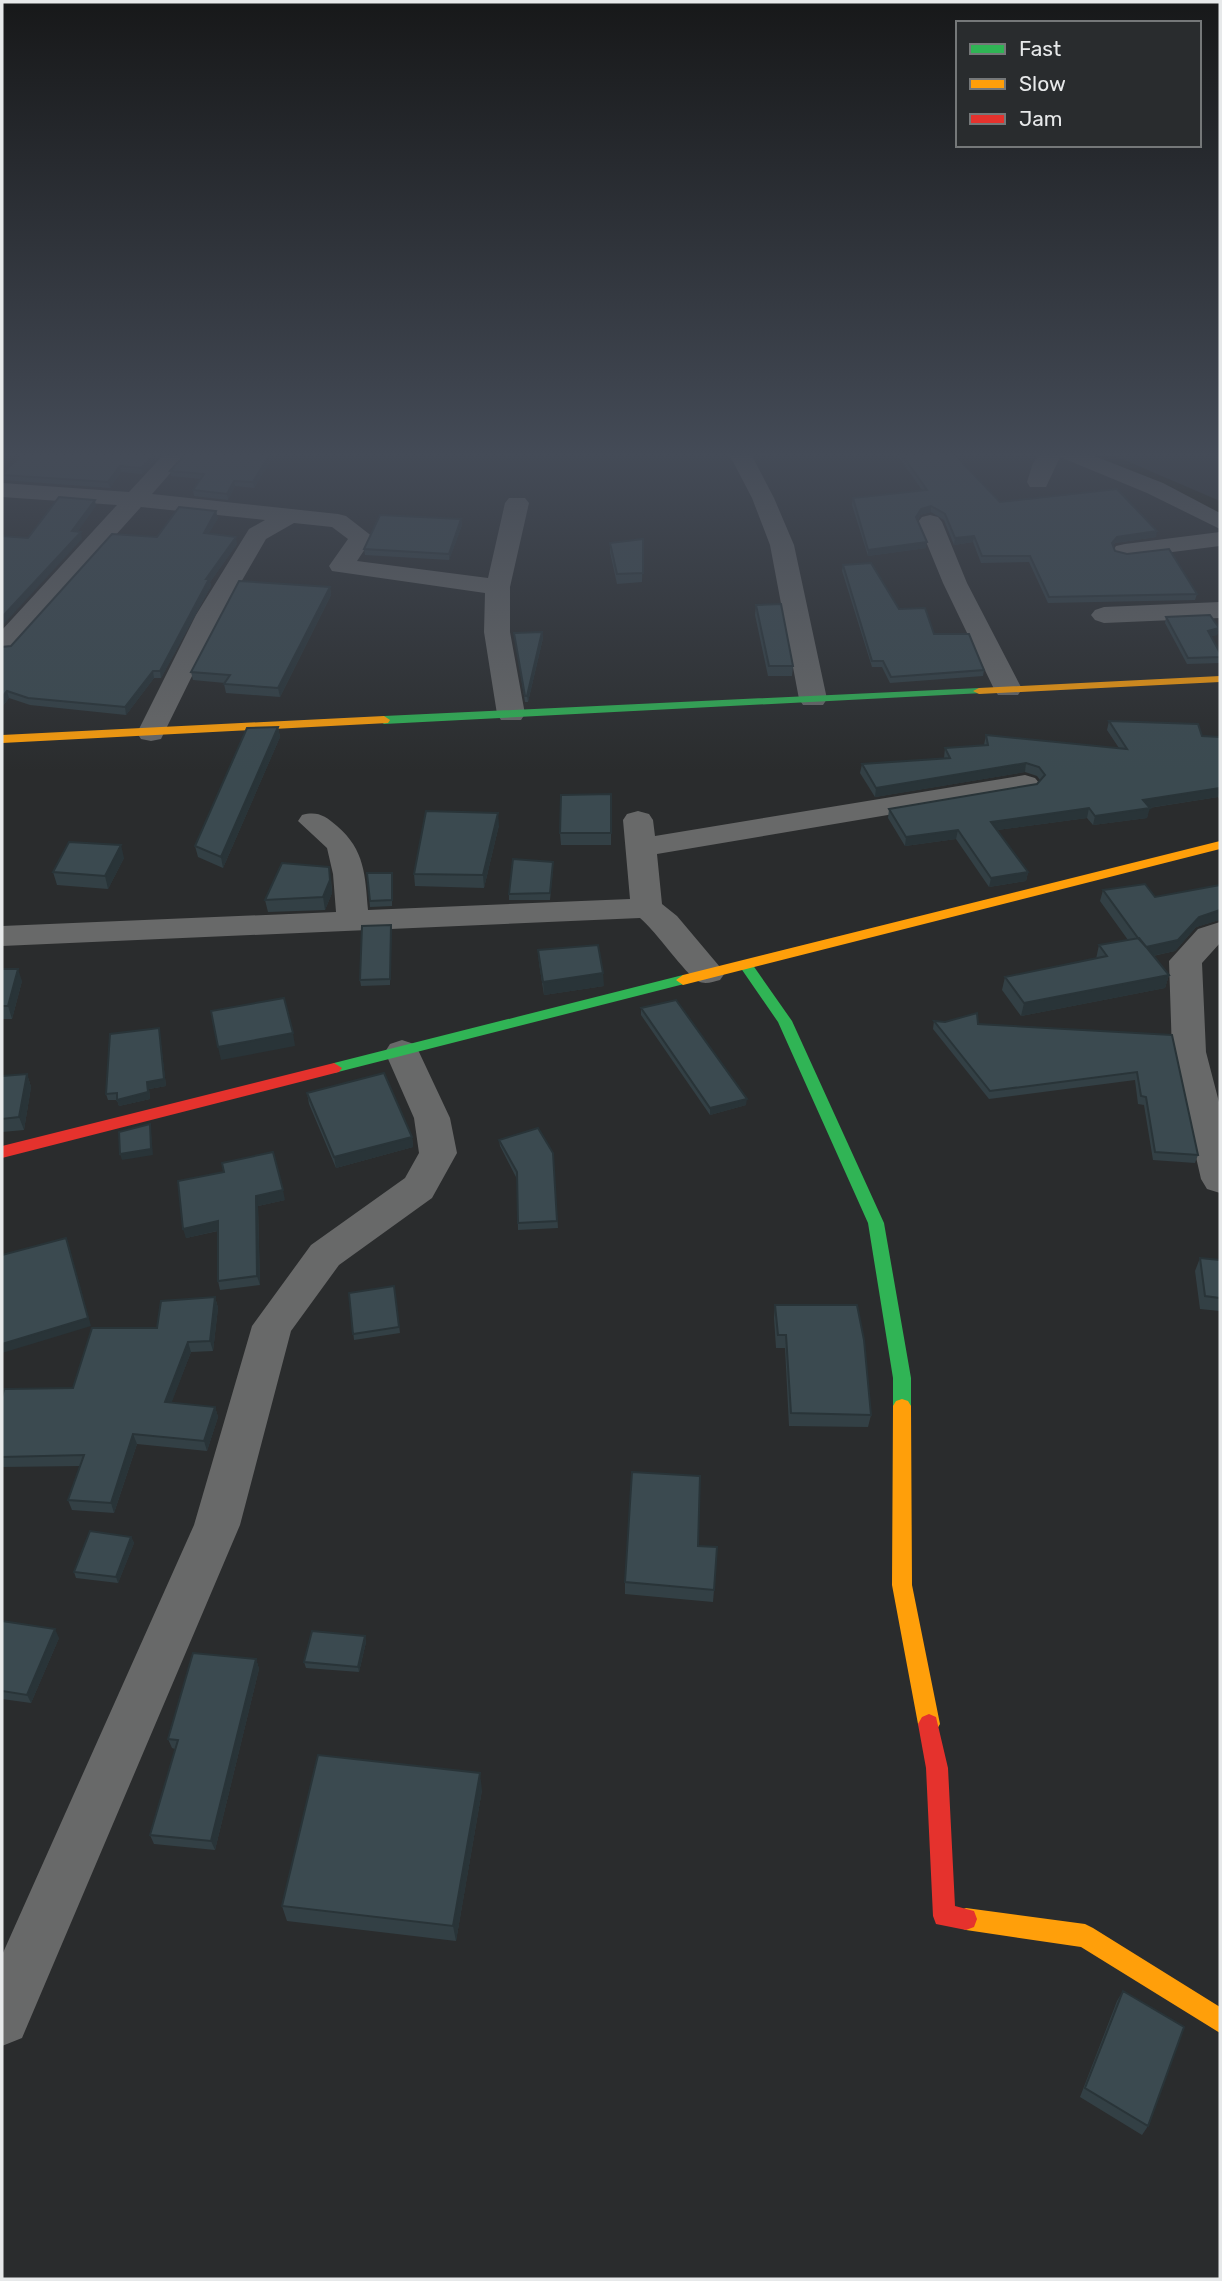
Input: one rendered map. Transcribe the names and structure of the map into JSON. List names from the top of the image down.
{
  "legend": ["Fast", "Slow", "Jam"]
}
